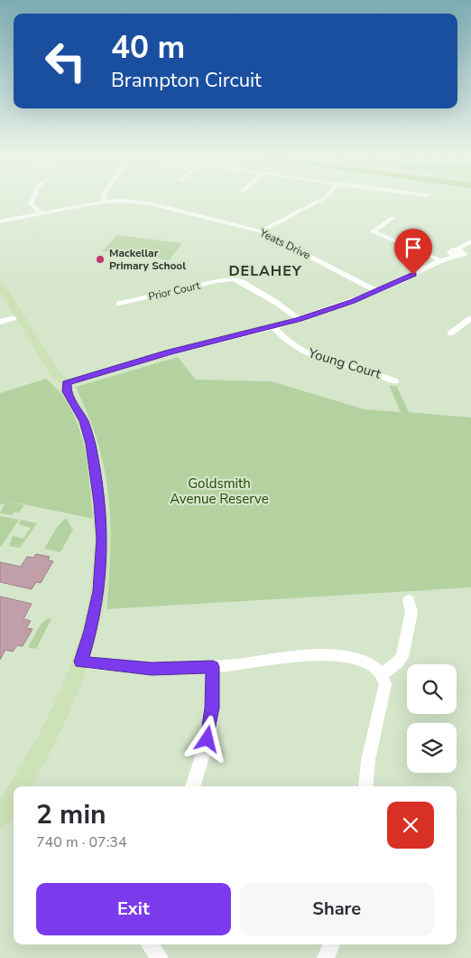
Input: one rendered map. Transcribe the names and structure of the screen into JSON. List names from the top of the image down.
{
  "streets": {
    "street": ["Yeats Drive", "Prior Court", "Young Court"]
  },
  "districts": ["DELAHEY"],
  "parks": ["Goldsmith Avenue Reserve"],
  "places": ["Mackellar Primary School"],
  "page": {
    "turn": ["40 m", "Brampton Circuit"],
    "heading": ["2 min", "740 m · 07:34"],
    "buttons": ["Exit", "Share"]
  }
}
